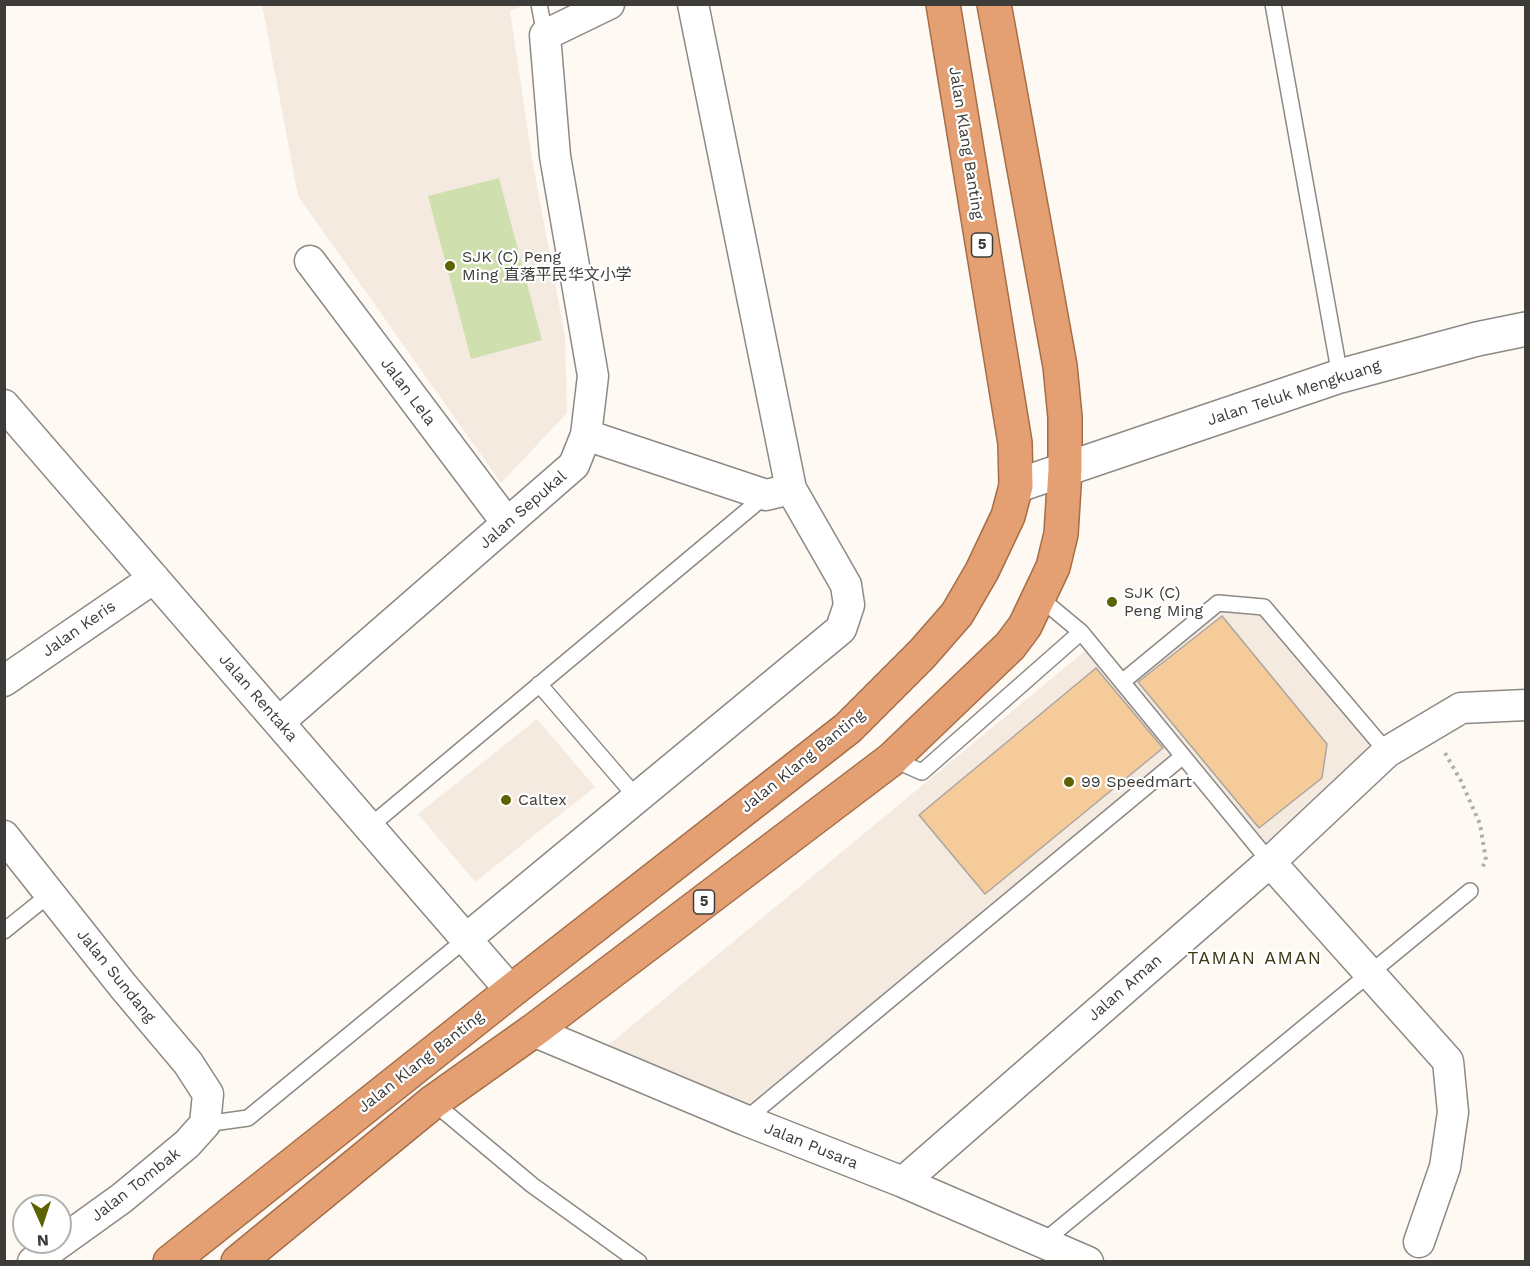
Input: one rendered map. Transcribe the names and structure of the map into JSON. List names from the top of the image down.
{
  "streets": {
    "highway": ["Jalan Klang Banting", "5"],
    "street": [
      "Jalan Lela",
      "Jalan Teluk Mengkuang",
      "Jalan Sepukal",
      "Jalan Keris",
      "Jalan Rentaka",
      "Jalan Sundang",
      "Jalan Aman",
      "Jalan Pusara",
      "Jalan Tombak"
    ]
  },
  "crossings": [
    ["Jalan Klang Banting", "Jalan Teluk Mengkuang"],
    ["Jalan Klang Banting", "Jalan Rentaka"],
    ["5", "Jalan Teluk Mengkuang"],
    ["5", "Jalan Pusara"],
    ["Jalan Lela", "Jalan Sepukal"],
    ["Jalan Sepukal", "Jalan Rentaka"],
    ["Jalan Keris", "Jalan Rentaka"],
    ["Jalan Sundang", "Jalan Tombak"],
    ["Jalan Aman", "Jalan Pusara"]
  ],
  "districts": ["TAMAN AMAN"],
  "places": [
    "SJK (C) Peng Ming 直落平民华文小学",
    "SJK (C) Peng Ming",
    "99 Speedmart",
    "Caltex"
  ],
  "north": "bottom"
}
